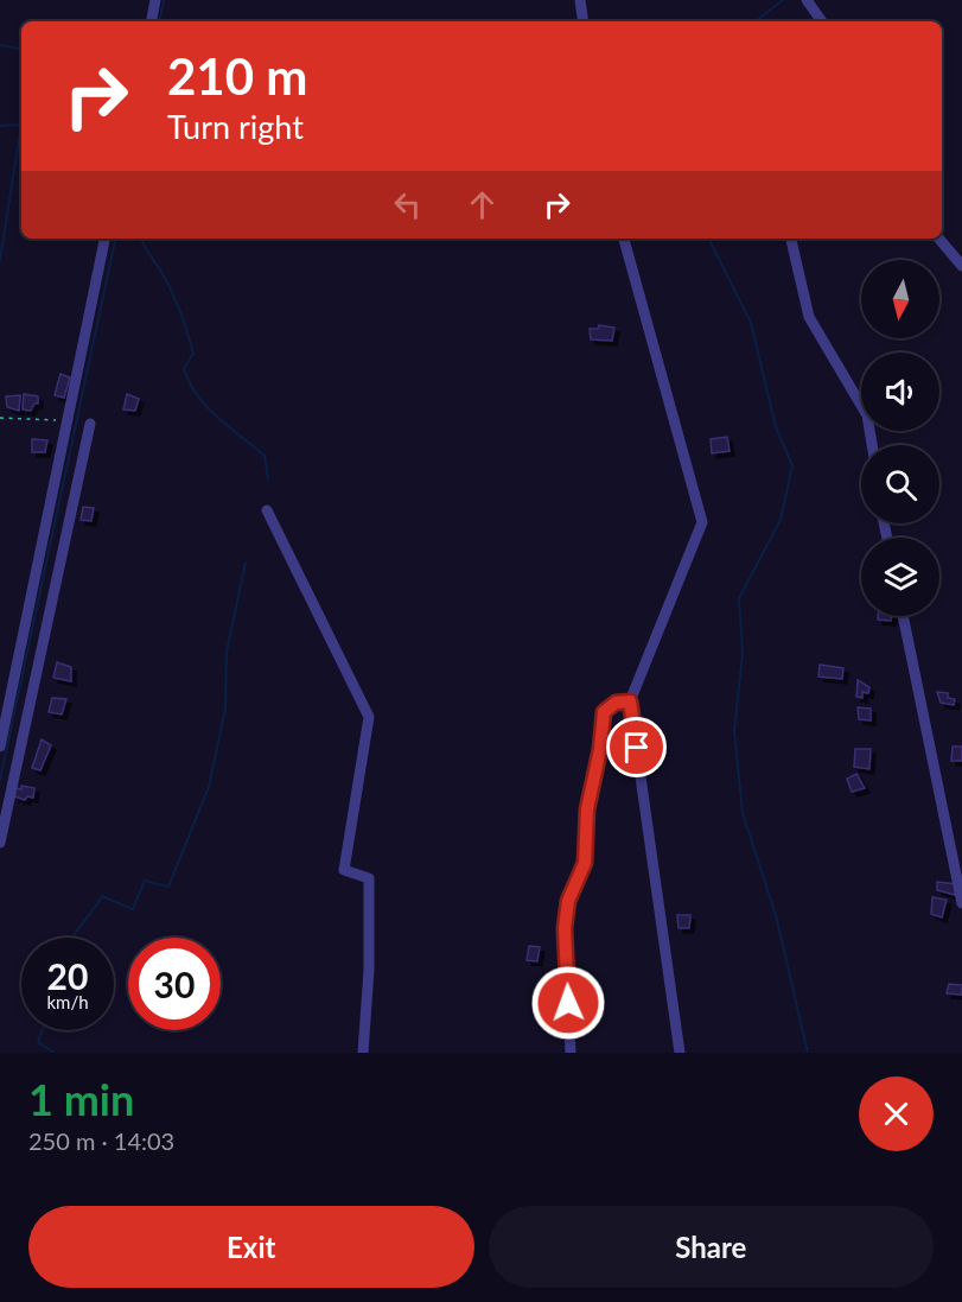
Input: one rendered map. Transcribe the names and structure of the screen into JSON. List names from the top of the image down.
{
  "north": "bottom",
  "page": {
    "turn": ["210 m", "Turn right"],
    "speed": "20 km/h",
    "limit": "30",
    "heading": ["1 min", "250 m · 14:03"],
    "buttons": ["Exit", "Share"]
  }
}
